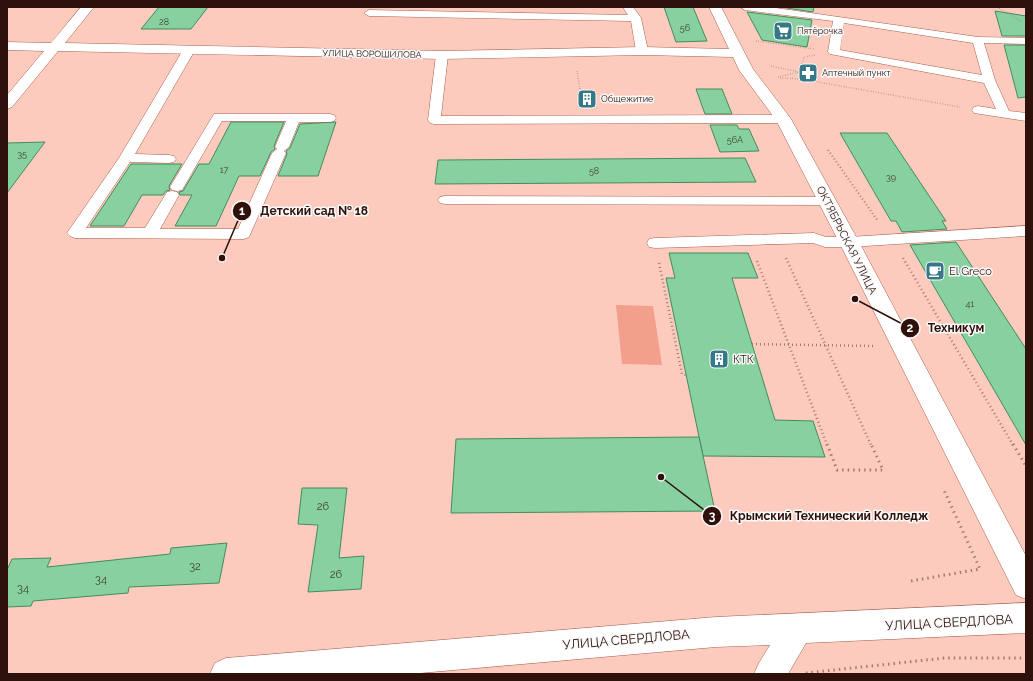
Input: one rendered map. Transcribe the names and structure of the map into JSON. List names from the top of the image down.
{
  "streets": {
    "street": ["УЛИЦА ВОРОШИЛОВА", "ОКТЯБРЬСКАЯ УЛИЦА", "УЛИЦА СВЕРДЛОВА"]
  },
  "crossings": [
    ["УЛИЦА ВОРОШИЛОВА", "ОКТЯБРЬСКАЯ УЛИЦА"]
  ],
  "places": {
    "supermarket": ["Пятёрочка"],
    "pharmacy": ["Аптечный пункт"],
    "building": ["Общежитие", "КТК"],
    "other": ["Детский сад № 18", "Техникум", "Крымский Технический Колледж"],
    "cafe": ["El Greco"]
  },
  "house_numbers": [
    "28",
    "56",
    "56А",
    "35",
    "17",
    "58",
    "39",
    "41",
    "26",
    "32",
    "26",
    "34",
    "34"
  ]
}
